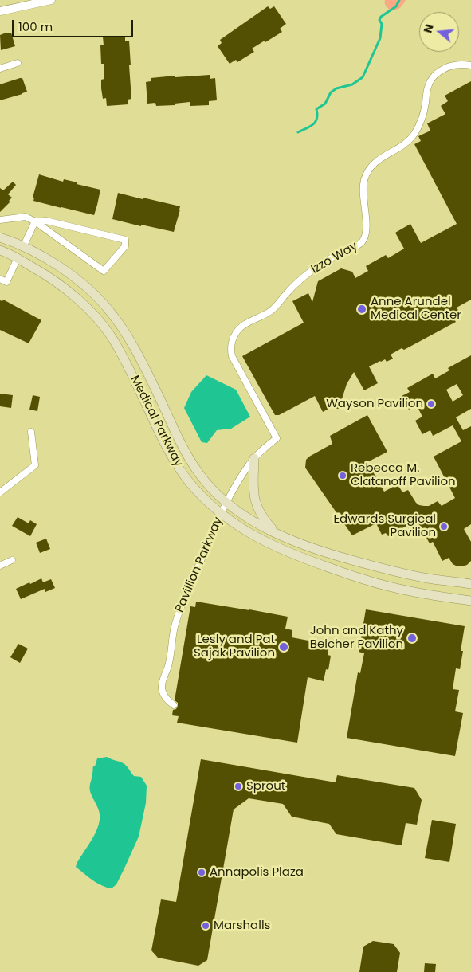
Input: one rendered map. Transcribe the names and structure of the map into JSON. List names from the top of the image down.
{
  "streets": {
    "main road": ["Medical Parkway"],
    "street": ["Izzo Way", "Pavillion Parkway"]
  },
  "crossings": [
    ["Izzo Way", "Pavillion Parkway"],
    ["Medical Parkway", "Pavillion Parkway"]
  ],
  "places": [
    "Anne Arundel Medical Center",
    "Wayson Pavilion",
    "Rebecca M. Clatanoff Pavilion",
    "Edwards Surgical Pavilion",
    "John and Kathy Belcher Pavilion",
    "Lesly and Pat Sajak Pavilion",
    "Sprout",
    "Annapolis Plaza",
    "Marshalls"
  ],
  "scale_bar": "100 m",
  "north": "left"
}
